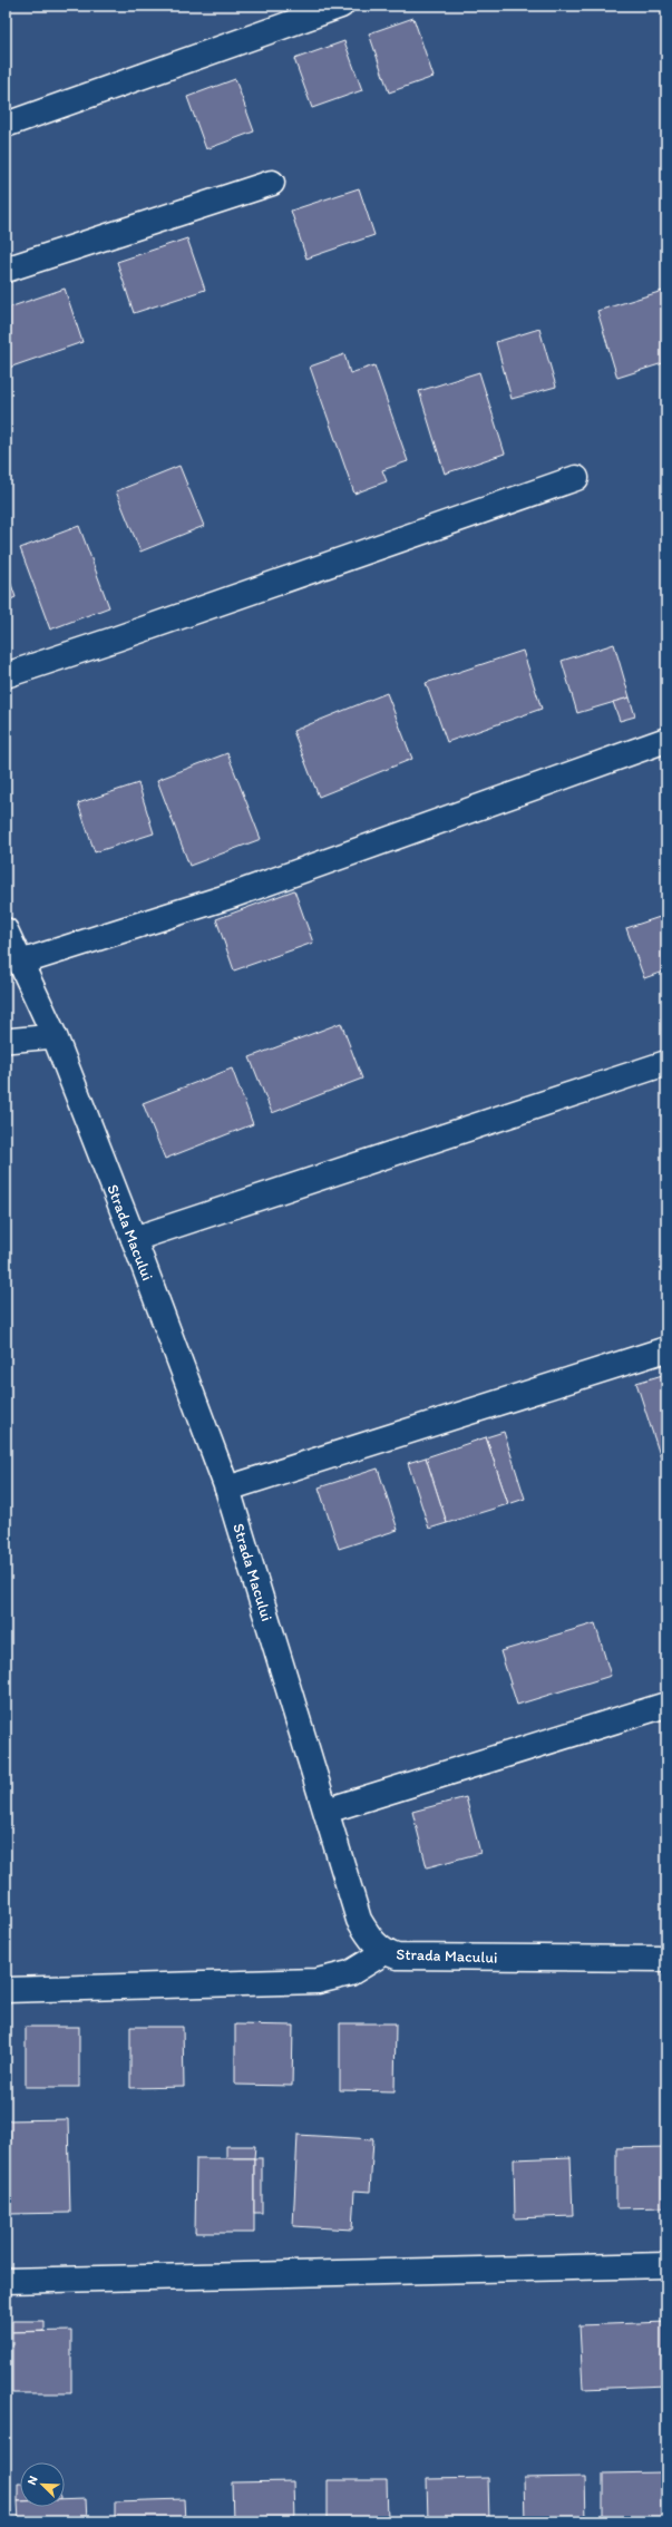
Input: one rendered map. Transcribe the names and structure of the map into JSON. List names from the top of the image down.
{
  "streets": {
    "street": ["Strada Macului"]
  },
  "north": "top left"
}
